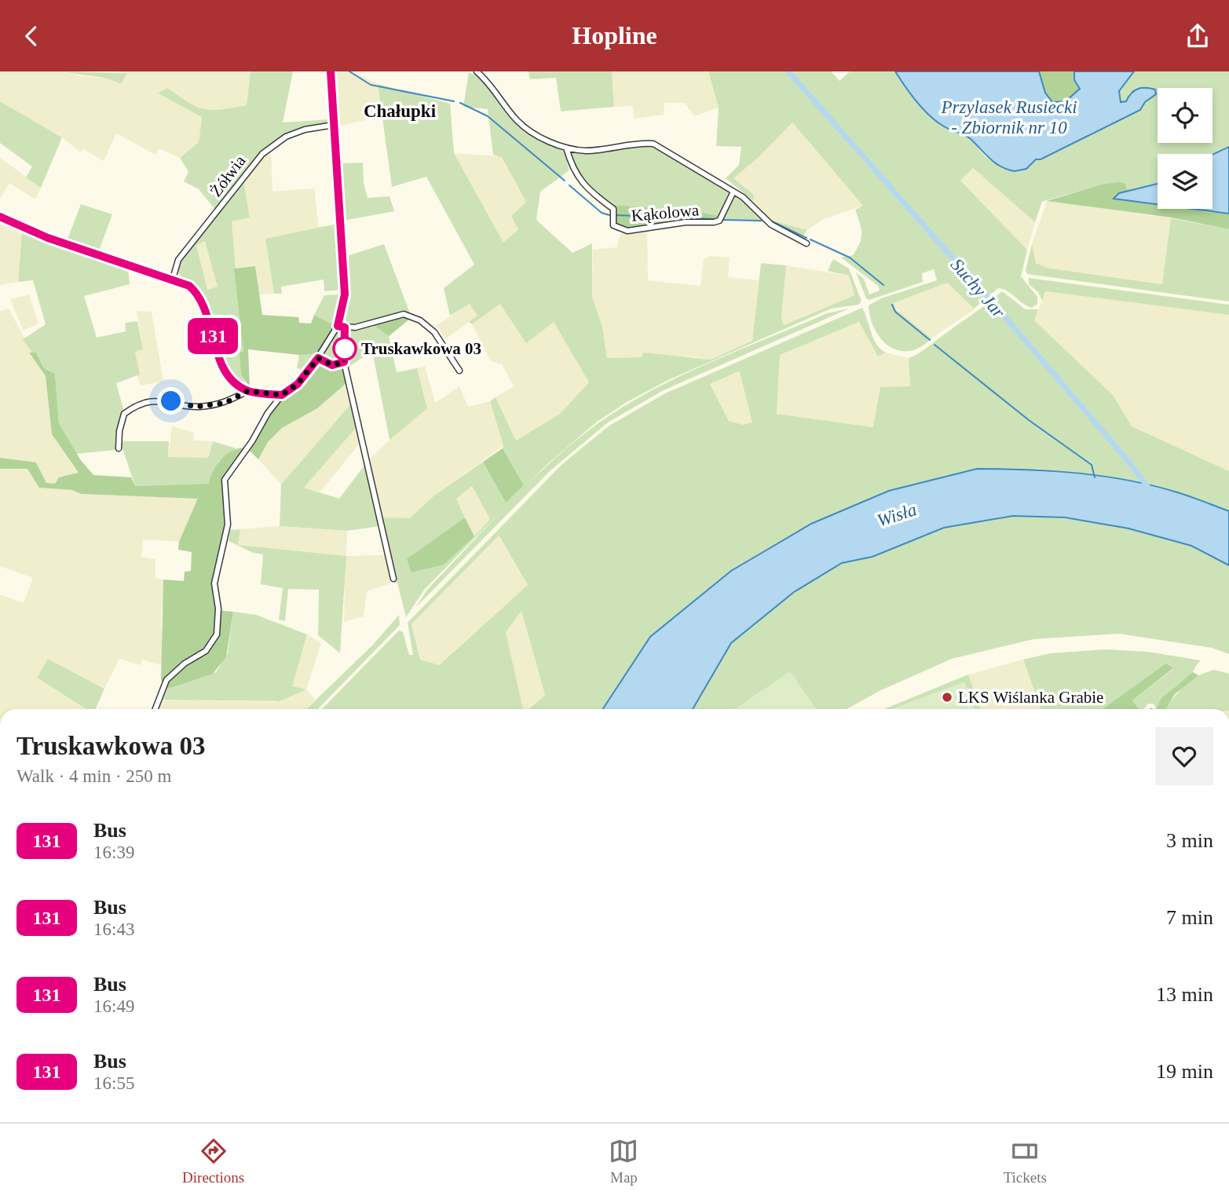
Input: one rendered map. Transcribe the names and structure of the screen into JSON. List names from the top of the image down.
{
  "streets": {
    "street": ["Żółwia", "Kąkolowa"]
  },
  "districts": ["Chałupki"],
  "water": ["Przylasek Rusiecki - Zbiornik nr 10", "Suchy Jar", "Wisła"],
  "places": ["Truskawkowa 03", "LKS Wiślanka Grabie"],
  "lines": ["bus line 131"],
  "page": {
    "header": "Hopline",
    "on_map": "131",
    "heading": ["Truskawkowa 03", "Walk · 4 min · 250 m"],
    "list": [
      {
        "mark": "131",
        "name": "Bus",
        "note": "16:39",
        "value": "3 min"
      },
      {
        "mark": "131",
        "name": "Bus",
        "note": "16:43",
        "value": "7 min"
      },
      {
        "mark": "131",
        "name": "Bus",
        "note": "16:49",
        "value": "13 min"
      },
      {
        "mark": "131",
        "name": "Bus",
        "note": "16:55",
        "value": "19 min"
      }
    ],
    "tabs": ["Directions", "Map", "Tickets"]
  }
}
